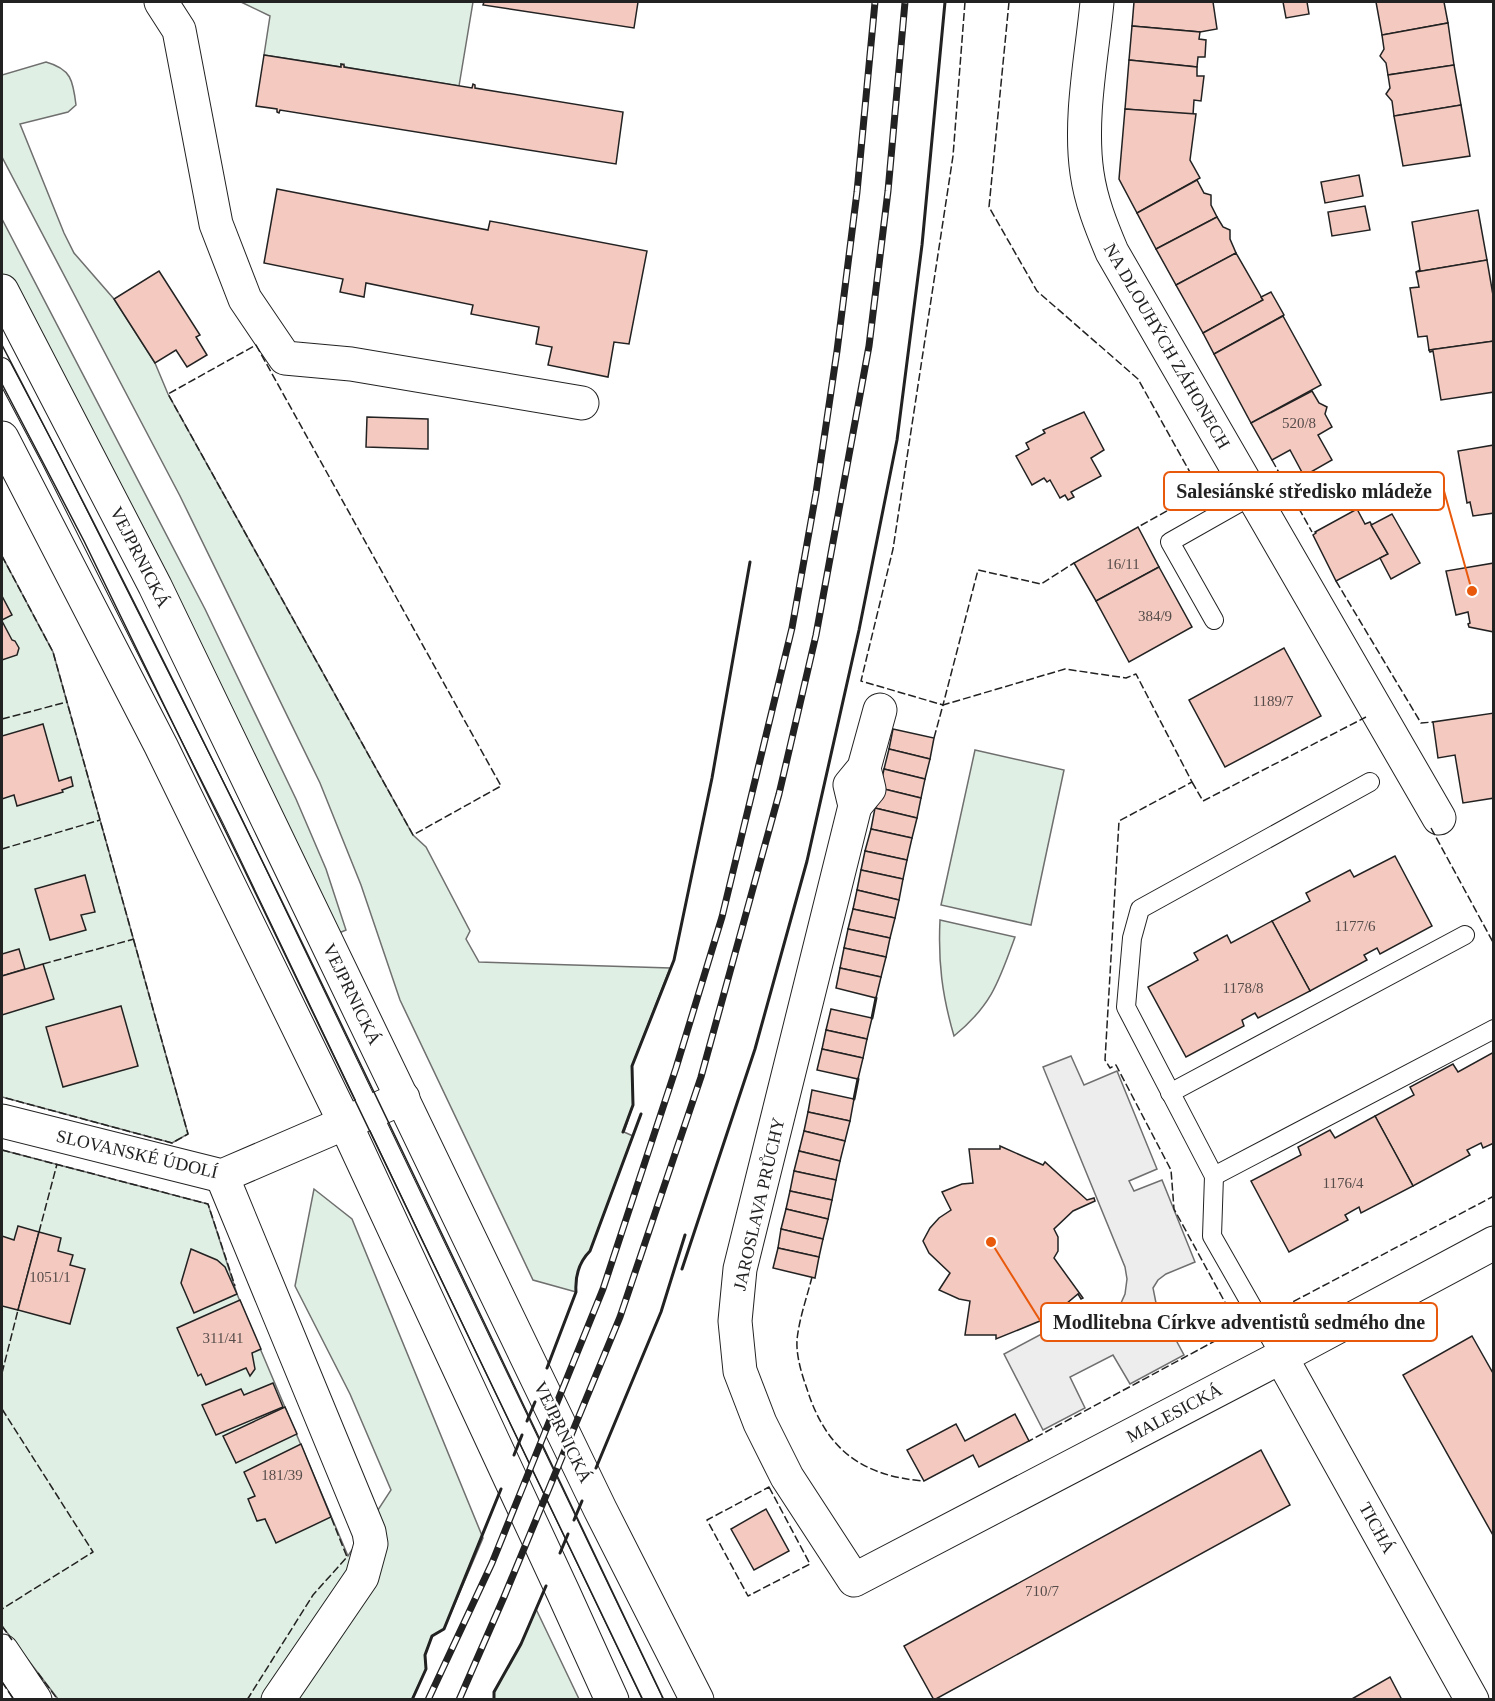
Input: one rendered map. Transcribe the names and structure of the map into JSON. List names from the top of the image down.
{
  "streets": {
    "street": [
      "NA DLOUHÝCH ZÁHONECH",
      "VEJPRNICKÁ",
      "SLOVANSKÉ ÚDOLÍ",
      "JAROSLAVA PRŮCHY",
      "MALESICKÁ",
      "TICHÁ"
    ]
  },
  "crossings": [
    ["VEJPRNICKÁ", "SLOVANSKÉ ÚDOLÍ"],
    ["JAROSLAVA PRŮCHY", "MALESICKÁ"],
    ["MALESICKÁ", "TICHÁ"]
  ],
  "places": ["Salesiánské středisko mládeže", "Modlitebna Církve adventistů sedmého dne"],
  "house_numbers": [
    "520/8",
    "16/11",
    "384/9",
    "1189/7",
    "1177/6",
    "1178/8",
    "1176/4",
    "1051/1",
    "311/41",
    "181/39",
    "710/7"
  ]
}
